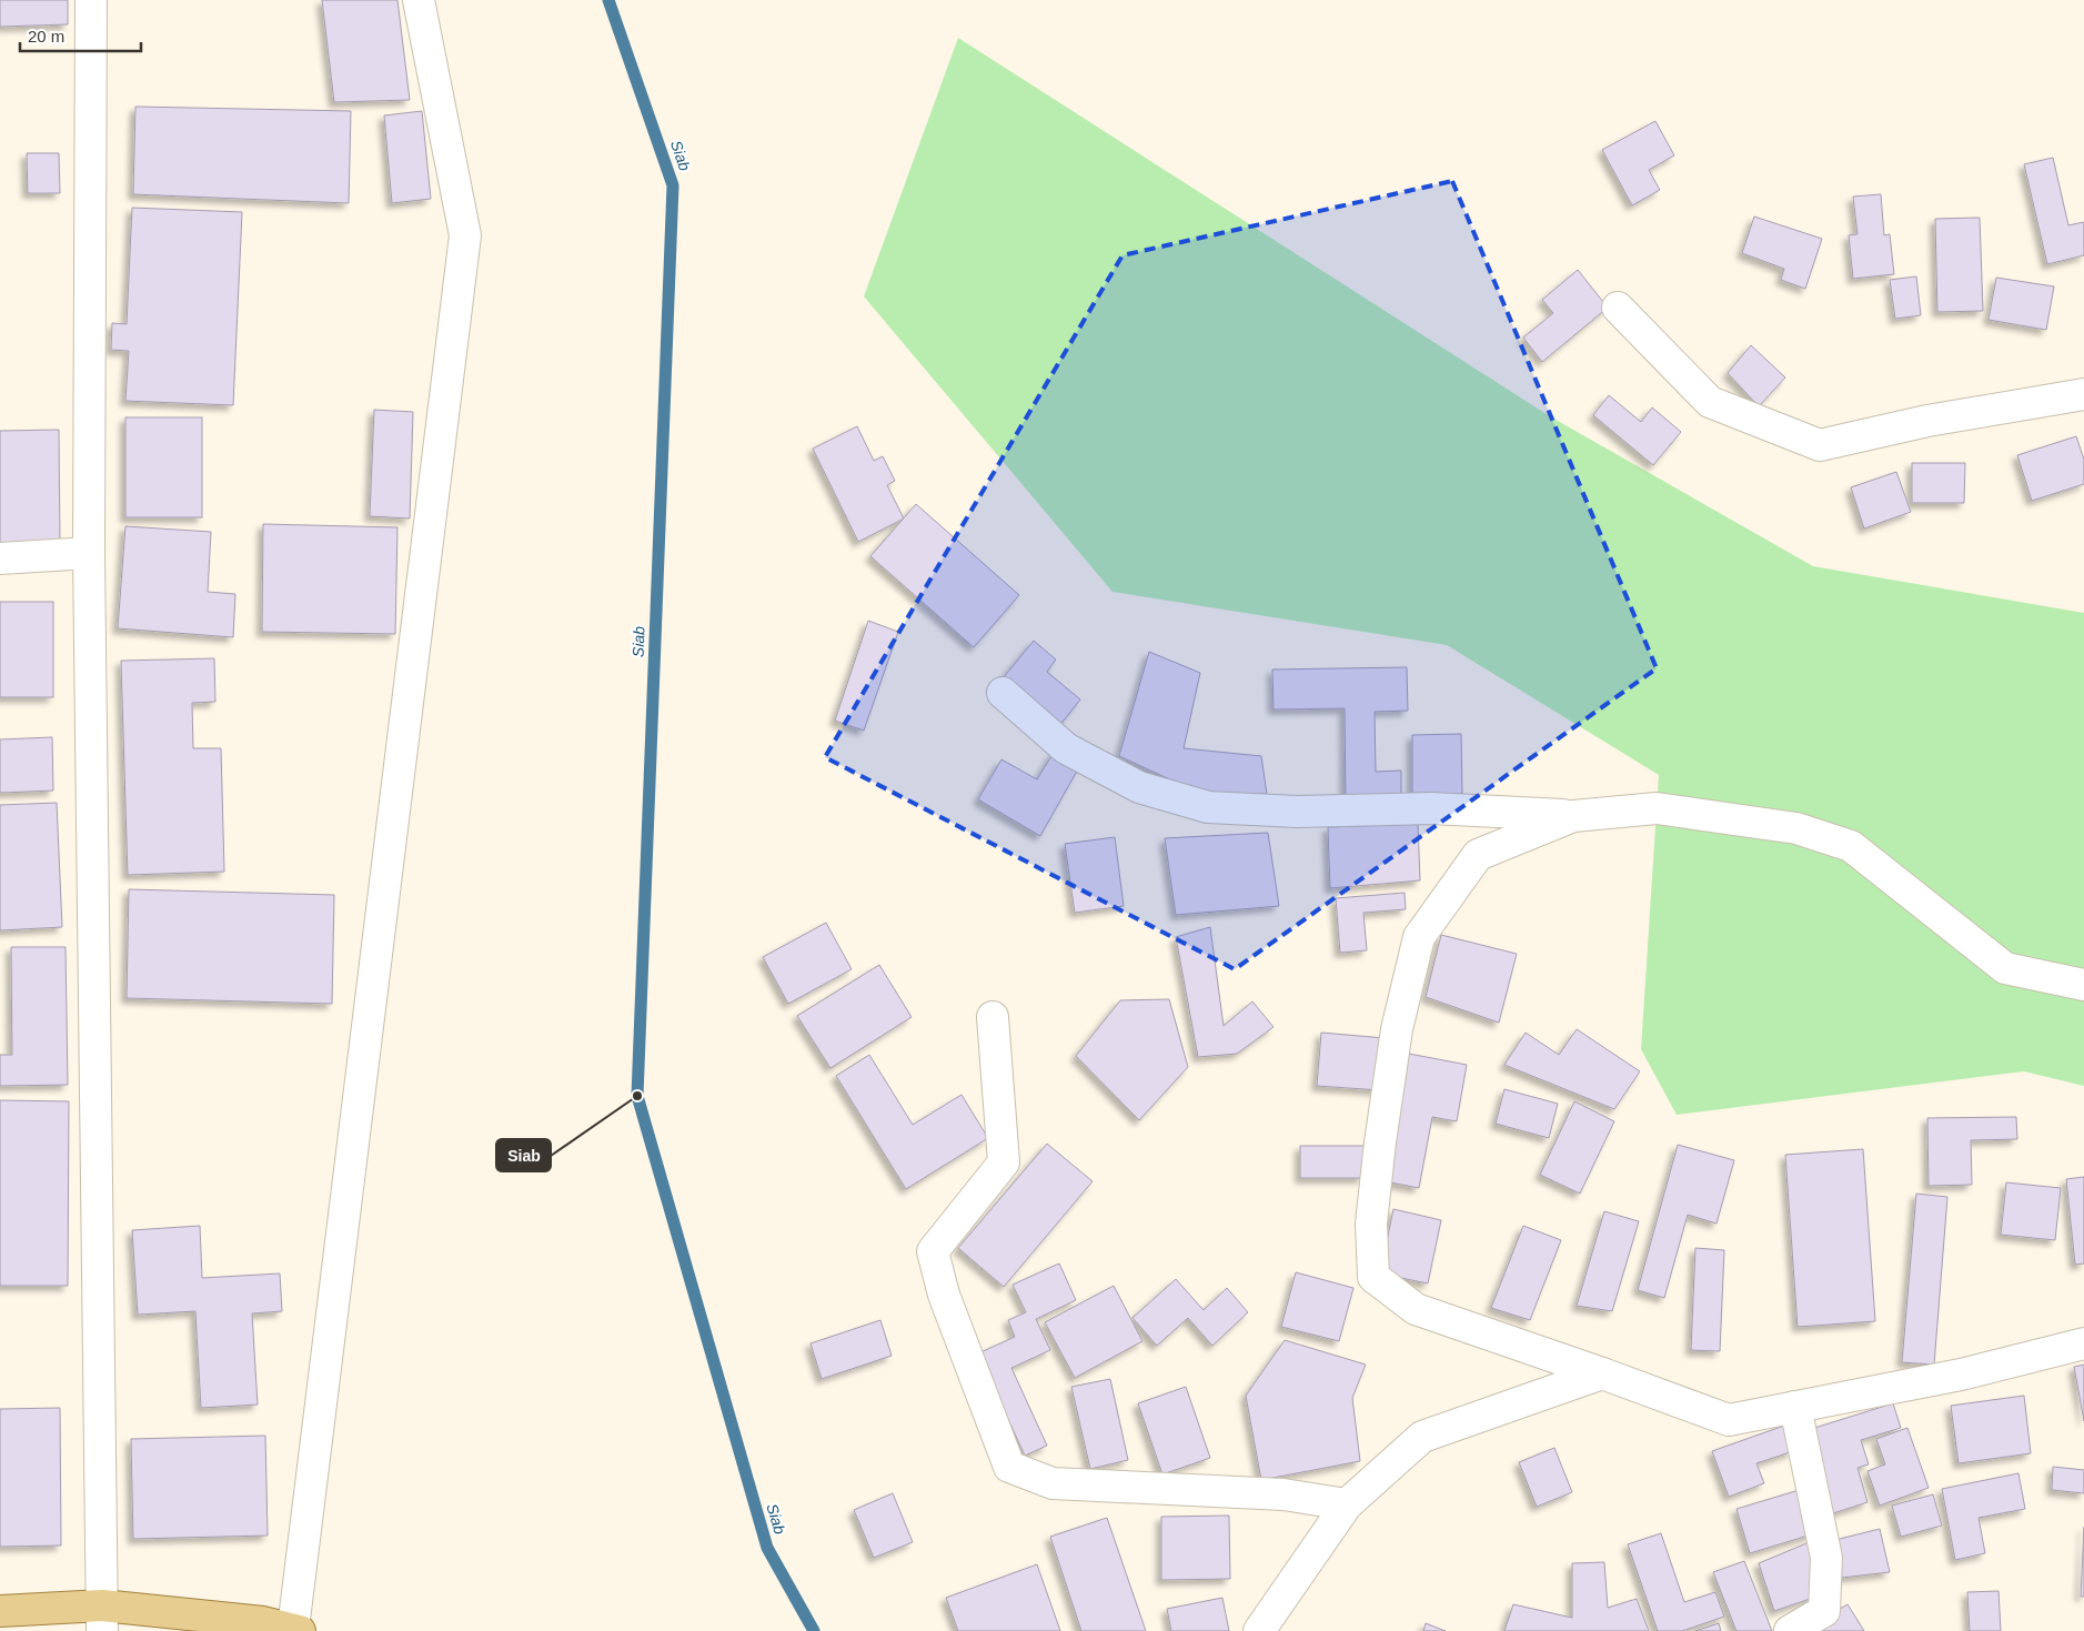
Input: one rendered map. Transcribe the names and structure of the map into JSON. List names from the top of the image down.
{
  "water": ["Siab"],
  "places": ["Siab"],
  "scale_bar": "20 m"
}
